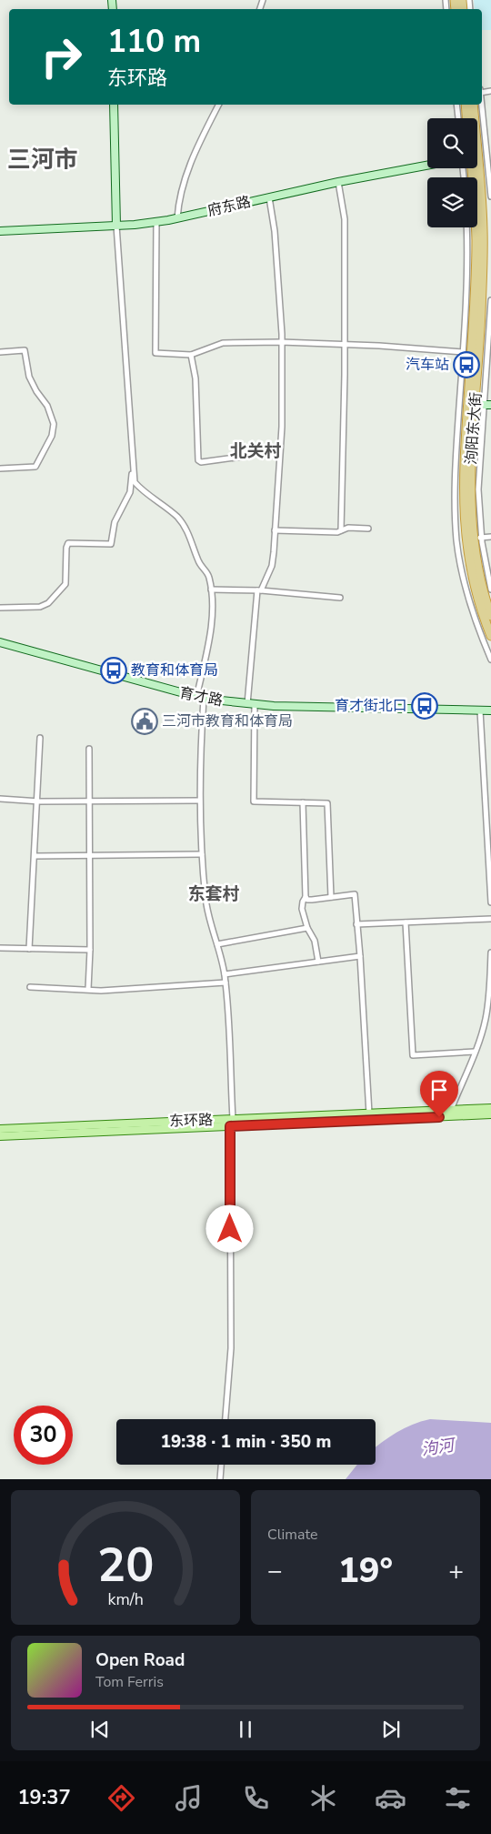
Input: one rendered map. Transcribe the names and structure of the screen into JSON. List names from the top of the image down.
{
  "streets": {
    "highway": ["泃阳东大街"],
    "main road": ["东环路"],
    "street": ["府东路", "育才路"]
  },
  "districts": ["三河市", "北关村", "东套村"],
  "water": ["泃河"],
  "places": {
    "bus stop": ["汽车站", "教育和体育局", "育才街北口"],
    "public building": ["三河市教育和体育局"]
  },
  "page": {
    "turn": ["110 m", "东环路"],
    "limit": "30",
    "trip": "19:38 · 1 min · 350 m",
    "tile": "Climate",
    "heat": ["−", "19°", "+"],
    "song": ["Open Road", "Tom Ferris"],
    "tabs": "19:37",
    "gauge": ["20", "km/h"]
  }
}
